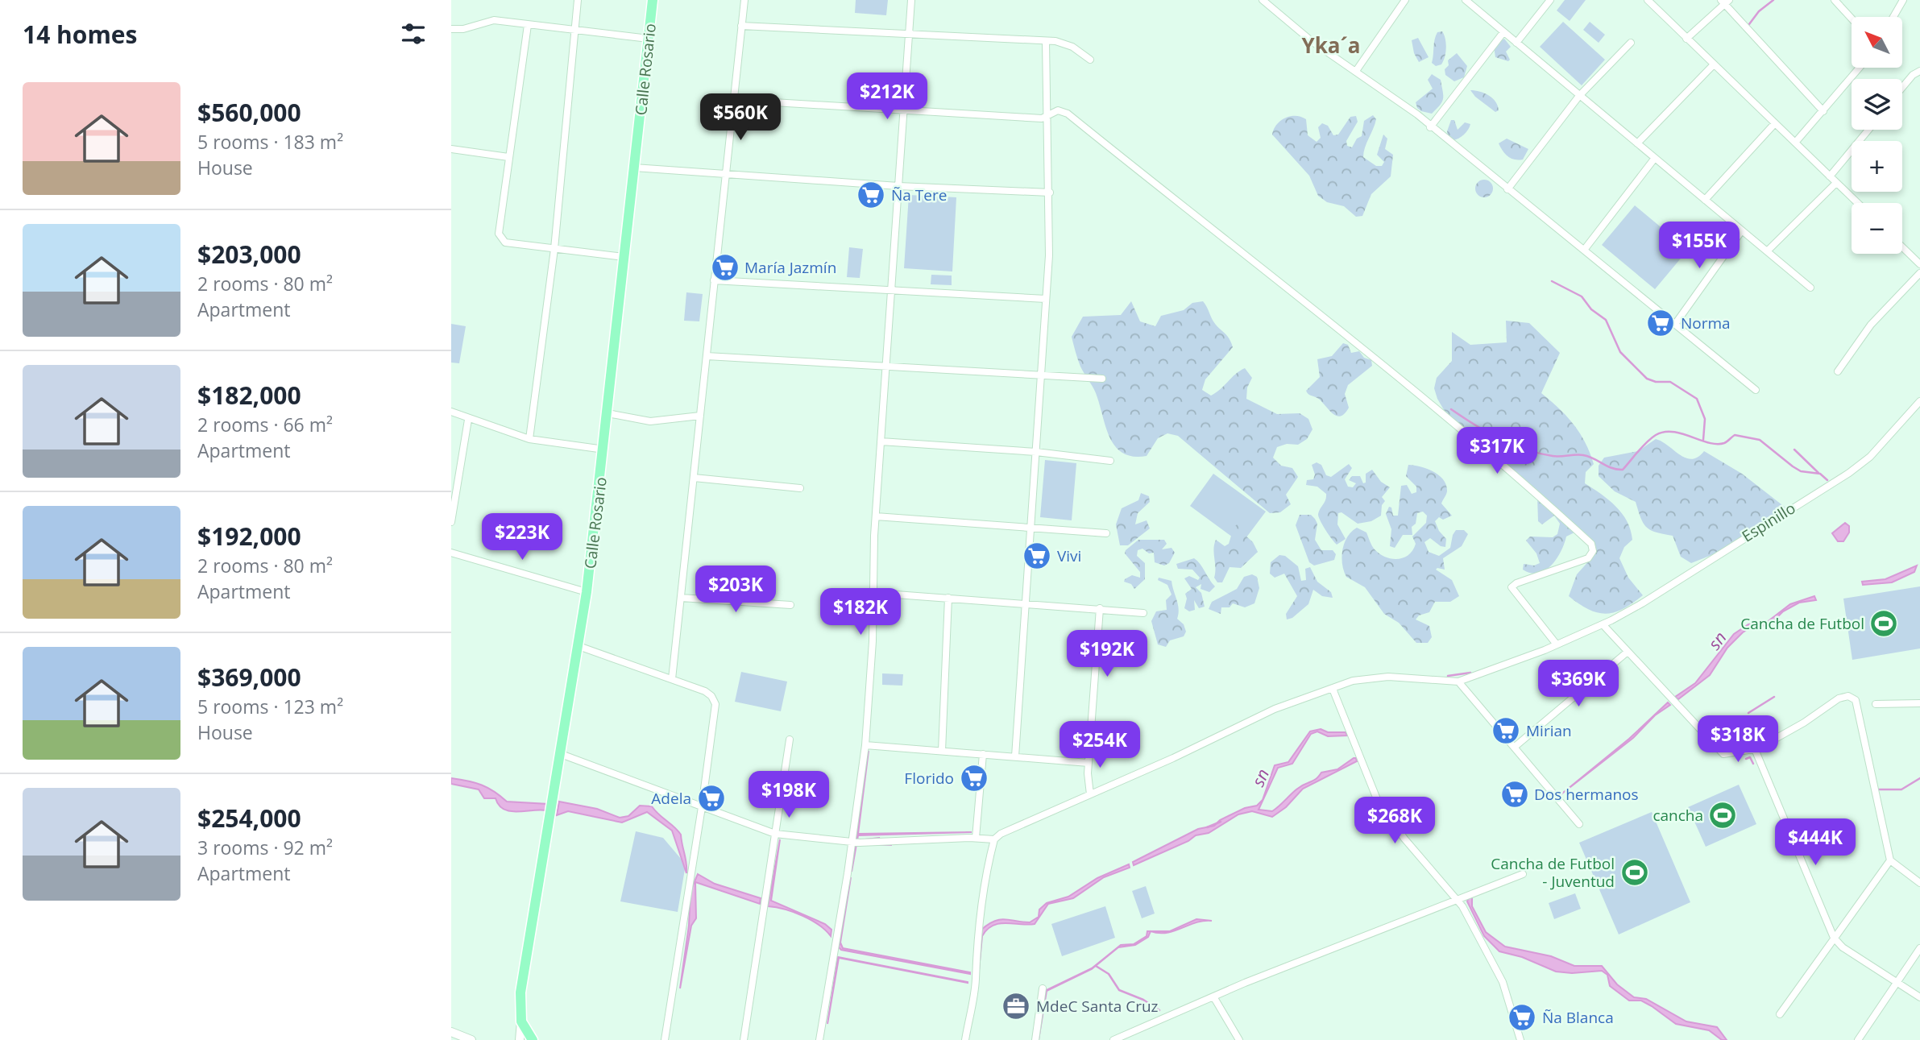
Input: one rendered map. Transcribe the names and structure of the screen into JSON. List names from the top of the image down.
{
  "streets": {
    "main road": ["Calle Rosario"],
    "street": ["Espinillo"]
  },
  "districts": ["Yka´a"],
  "water": ["sn"],
  "places": {
    "supermarket": [
      "Ña Tere",
      "María Jazmín",
      "Norma",
      "Vivi",
      "Mirian",
      "Florido",
      "Dos hermanos",
      "Adela",
      "Ña Blanca"
    ],
    "sports": ["Cancha de Futbol", "cancha", "Cancha de Futbol - Juventud"],
    "office": ["MdeC Santa Cruz"]
  },
  "north": "top left",
  "page": {
    "heading": "14 homes",
    "map_buttons": ["+", "−"],
    "list": [
      {
        "name": "$560,000",
        "note": "5 rooms · 183 m² · House"
      },
      {
        "name": "$203,000",
        "note": "2 rooms · 80 m² · Apartment"
      },
      {
        "name": "$182,000",
        "note": "2 rooms · 66 m² · Apartment"
      },
      {
        "name": "$192,000",
        "note": "2 rooms · 80 m² · Apartment"
      },
      {
        "name": "$369,000",
        "note": "5 rooms · 123 m² · House"
      },
      {
        "name": "$254,000",
        "note": "3 rooms · 92 m² · Apartment"
      }
    ],
    "price": [
      "$212K",
      "$560K",
      "$155K",
      "$317K",
      "$223K",
      "$203K",
      "$182K",
      "$192K",
      "$369K",
      "$318K",
      "$254K",
      "$198K",
      "$268K",
      "$444K"
    ]
  }
}
